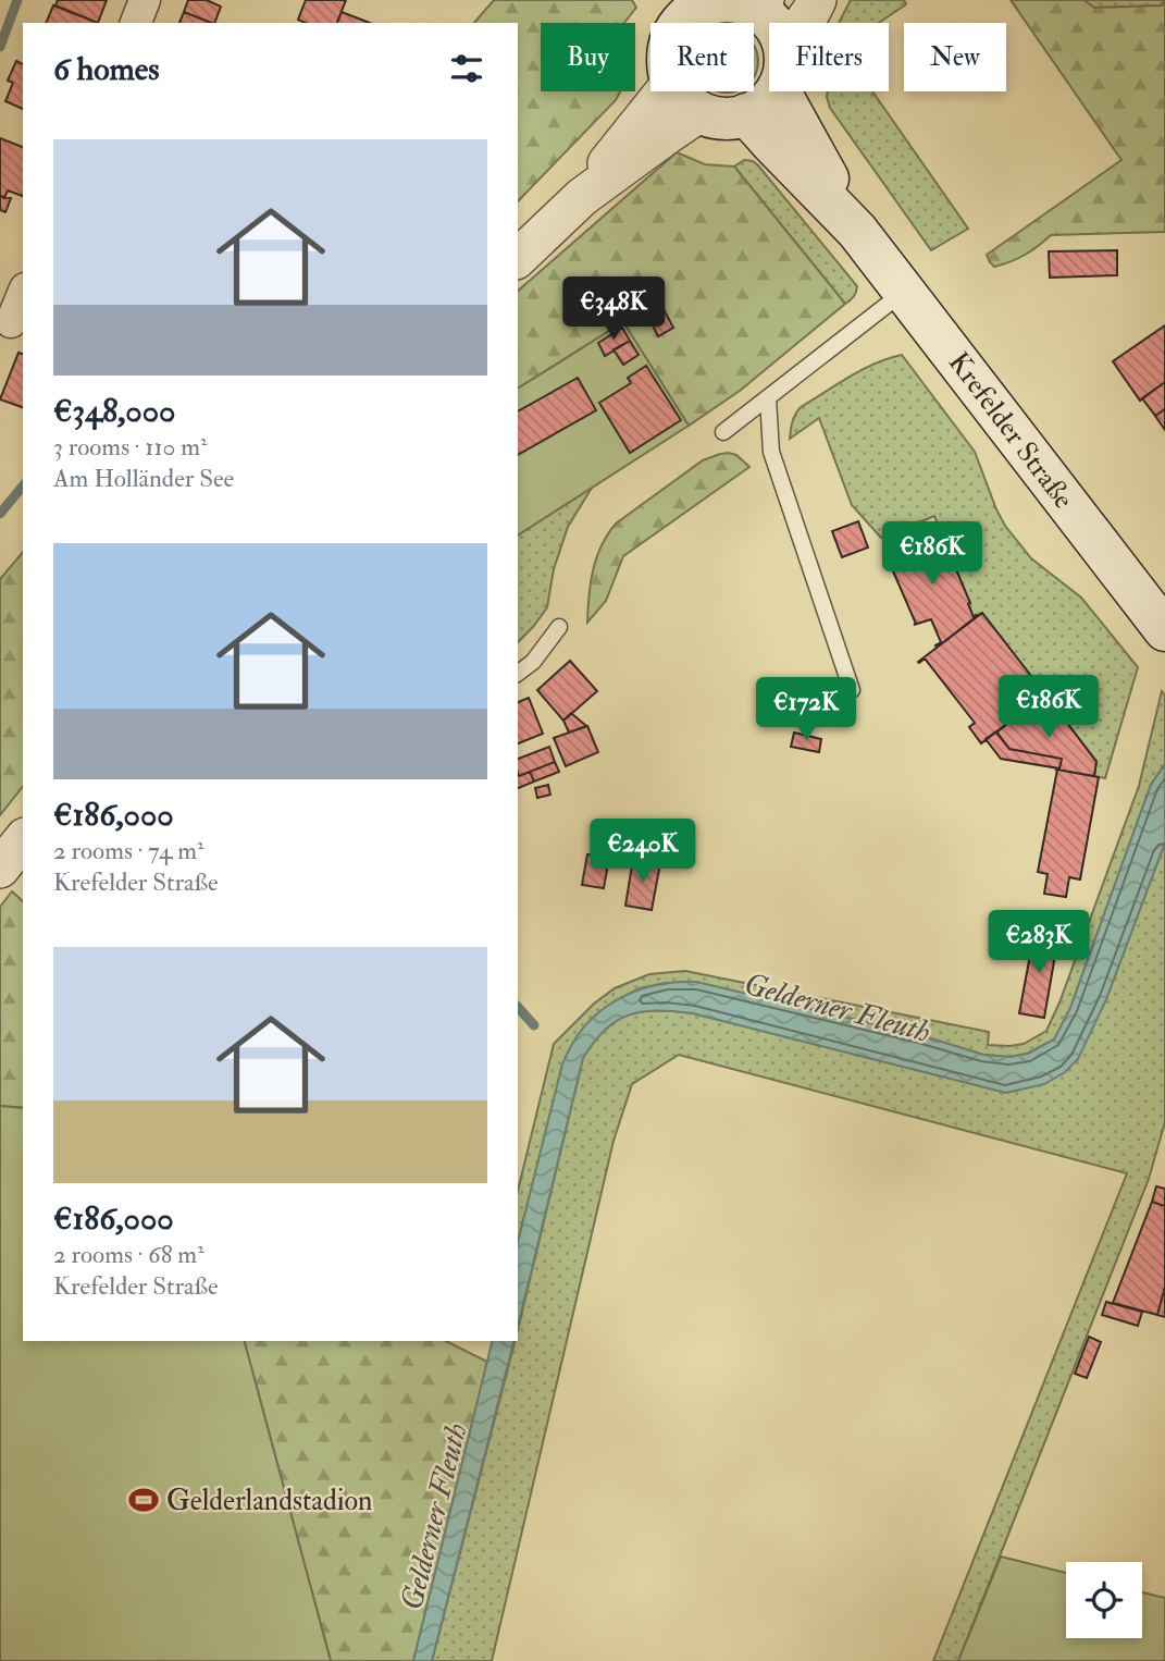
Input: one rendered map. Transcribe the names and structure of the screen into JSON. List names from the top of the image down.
{
  "streets": {
    "main road": ["Krefelder Straße"]
  },
  "water": ["Gelderner Fleuth"],
  "places": {
    "sports": ["Gelderlandstadion"]
  },
  "page": {
    "chip": [
      "Buy",
      "Rent",
      "Filters",
      "New"
    ],
    "heading": "6 homes",
    "list": [
      {
        "name": "€348,000",
        "note": "3 rooms · 110 m² · Am Holländer See"
      },
      {
        "name": "€186,000",
        "note": "2 rooms · 74 m² · Krefelder Straße"
      },
      {
        "name": "€186,000",
        "note": "2 rooms · 68 m² · Krefelder Straße"
      }
    ],
    "price": [
      "€348K",
      "€186K",
      "€186K",
      "€172K",
      "€240K",
      "€283K"
    ]
  }
}
